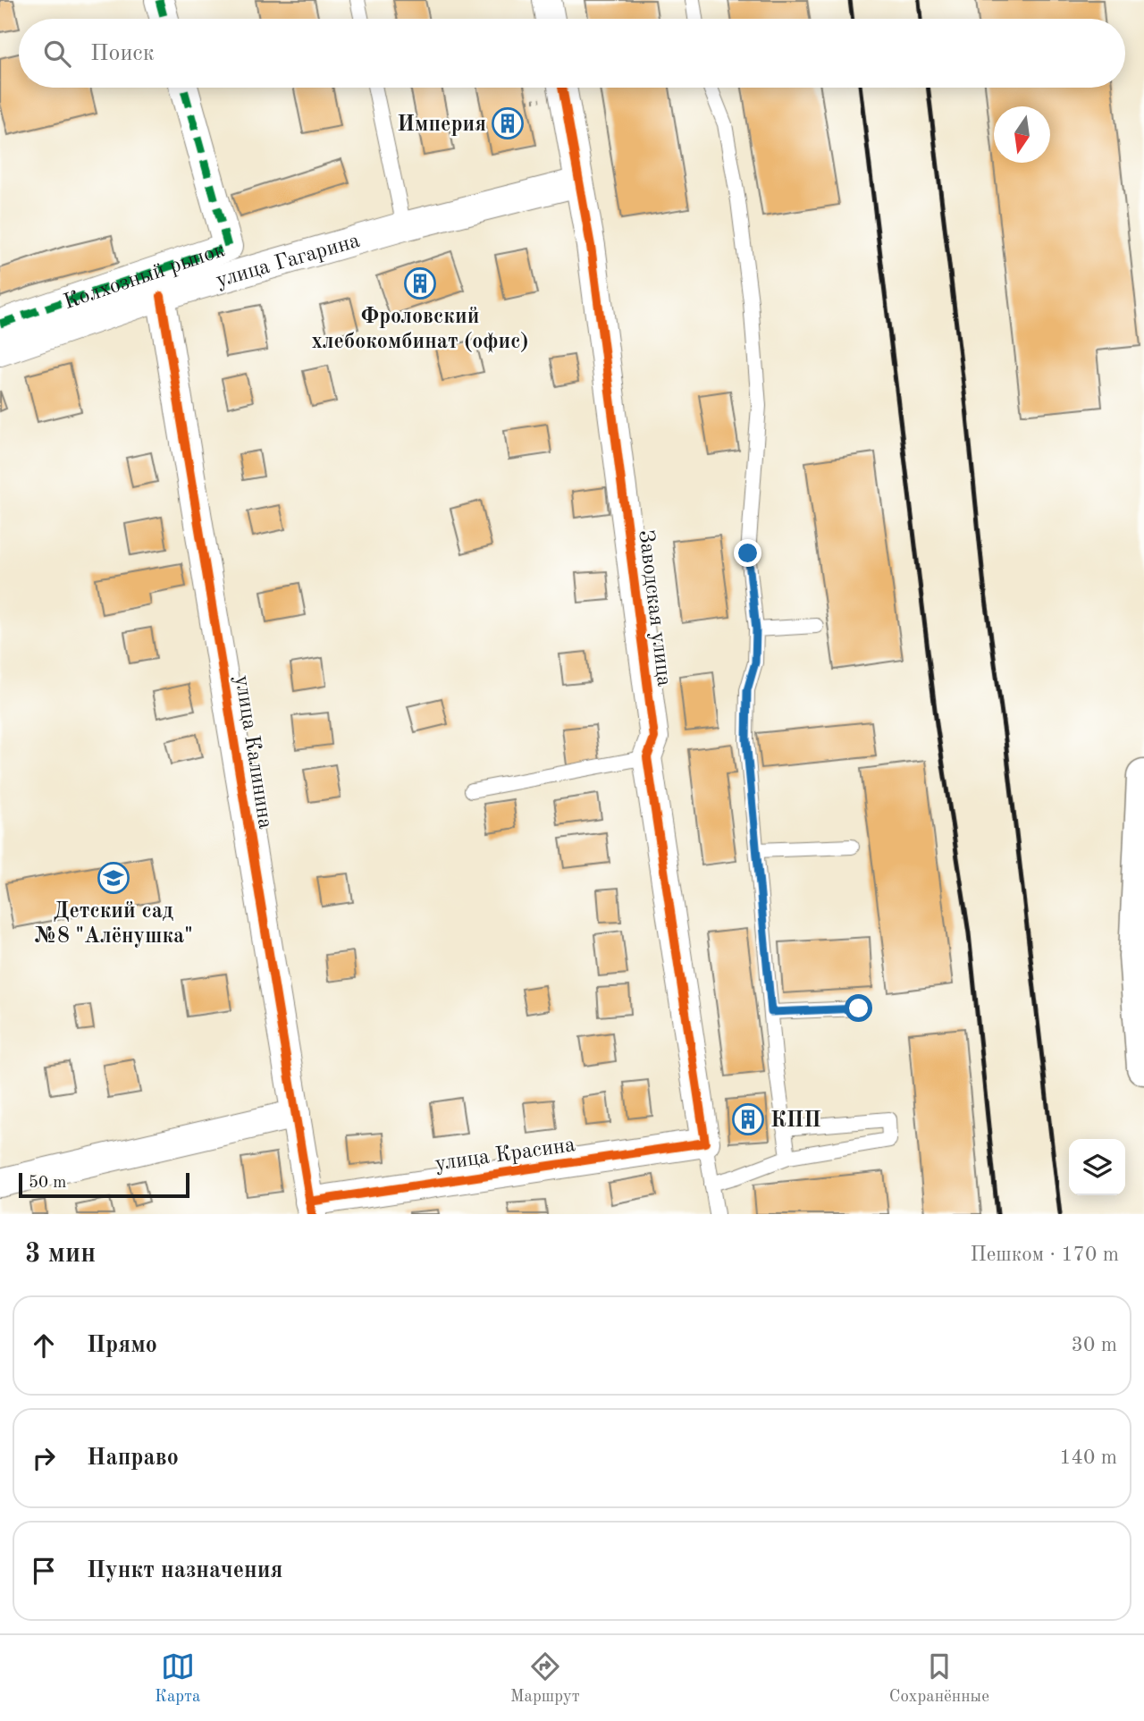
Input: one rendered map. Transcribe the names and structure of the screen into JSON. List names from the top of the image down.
{
  "streets": {
    "street": [
      "улица Гагарина",
      "Колхозный рынок",
      "Заводская улица",
      "улица Калинина",
      "улица Красина"
    ]
  },
  "crossings": [
    ["улица Гагарина", "Заводская улица"],
    ["улица Гагарина", "улица Калинина"],
    ["Заводская улица", "улица Красина"],
    ["улица Калинина", "улица Красина"]
  ],
  "places": {
    "building": ["Империя", "Фроловский хлебокомбинат (офис)", "КПП"],
    "school or university": ["Детский сад №8 \"Алёнушка\""]
  },
  "scale_bar": "50 m",
  "north": "bottom",
  "page": {
    "search": "Поиск",
    "scale": "50 m",
    "heading": ["3 мин", "Пешком · 170 m"],
    "list": [
      ["Прямо", "30 m"],
      ["Направо", "140 m"],
      "Пункт назначения"
    ],
    "nav": ["Карта", "Маршрут", "Сохранённые"]
  }
}
